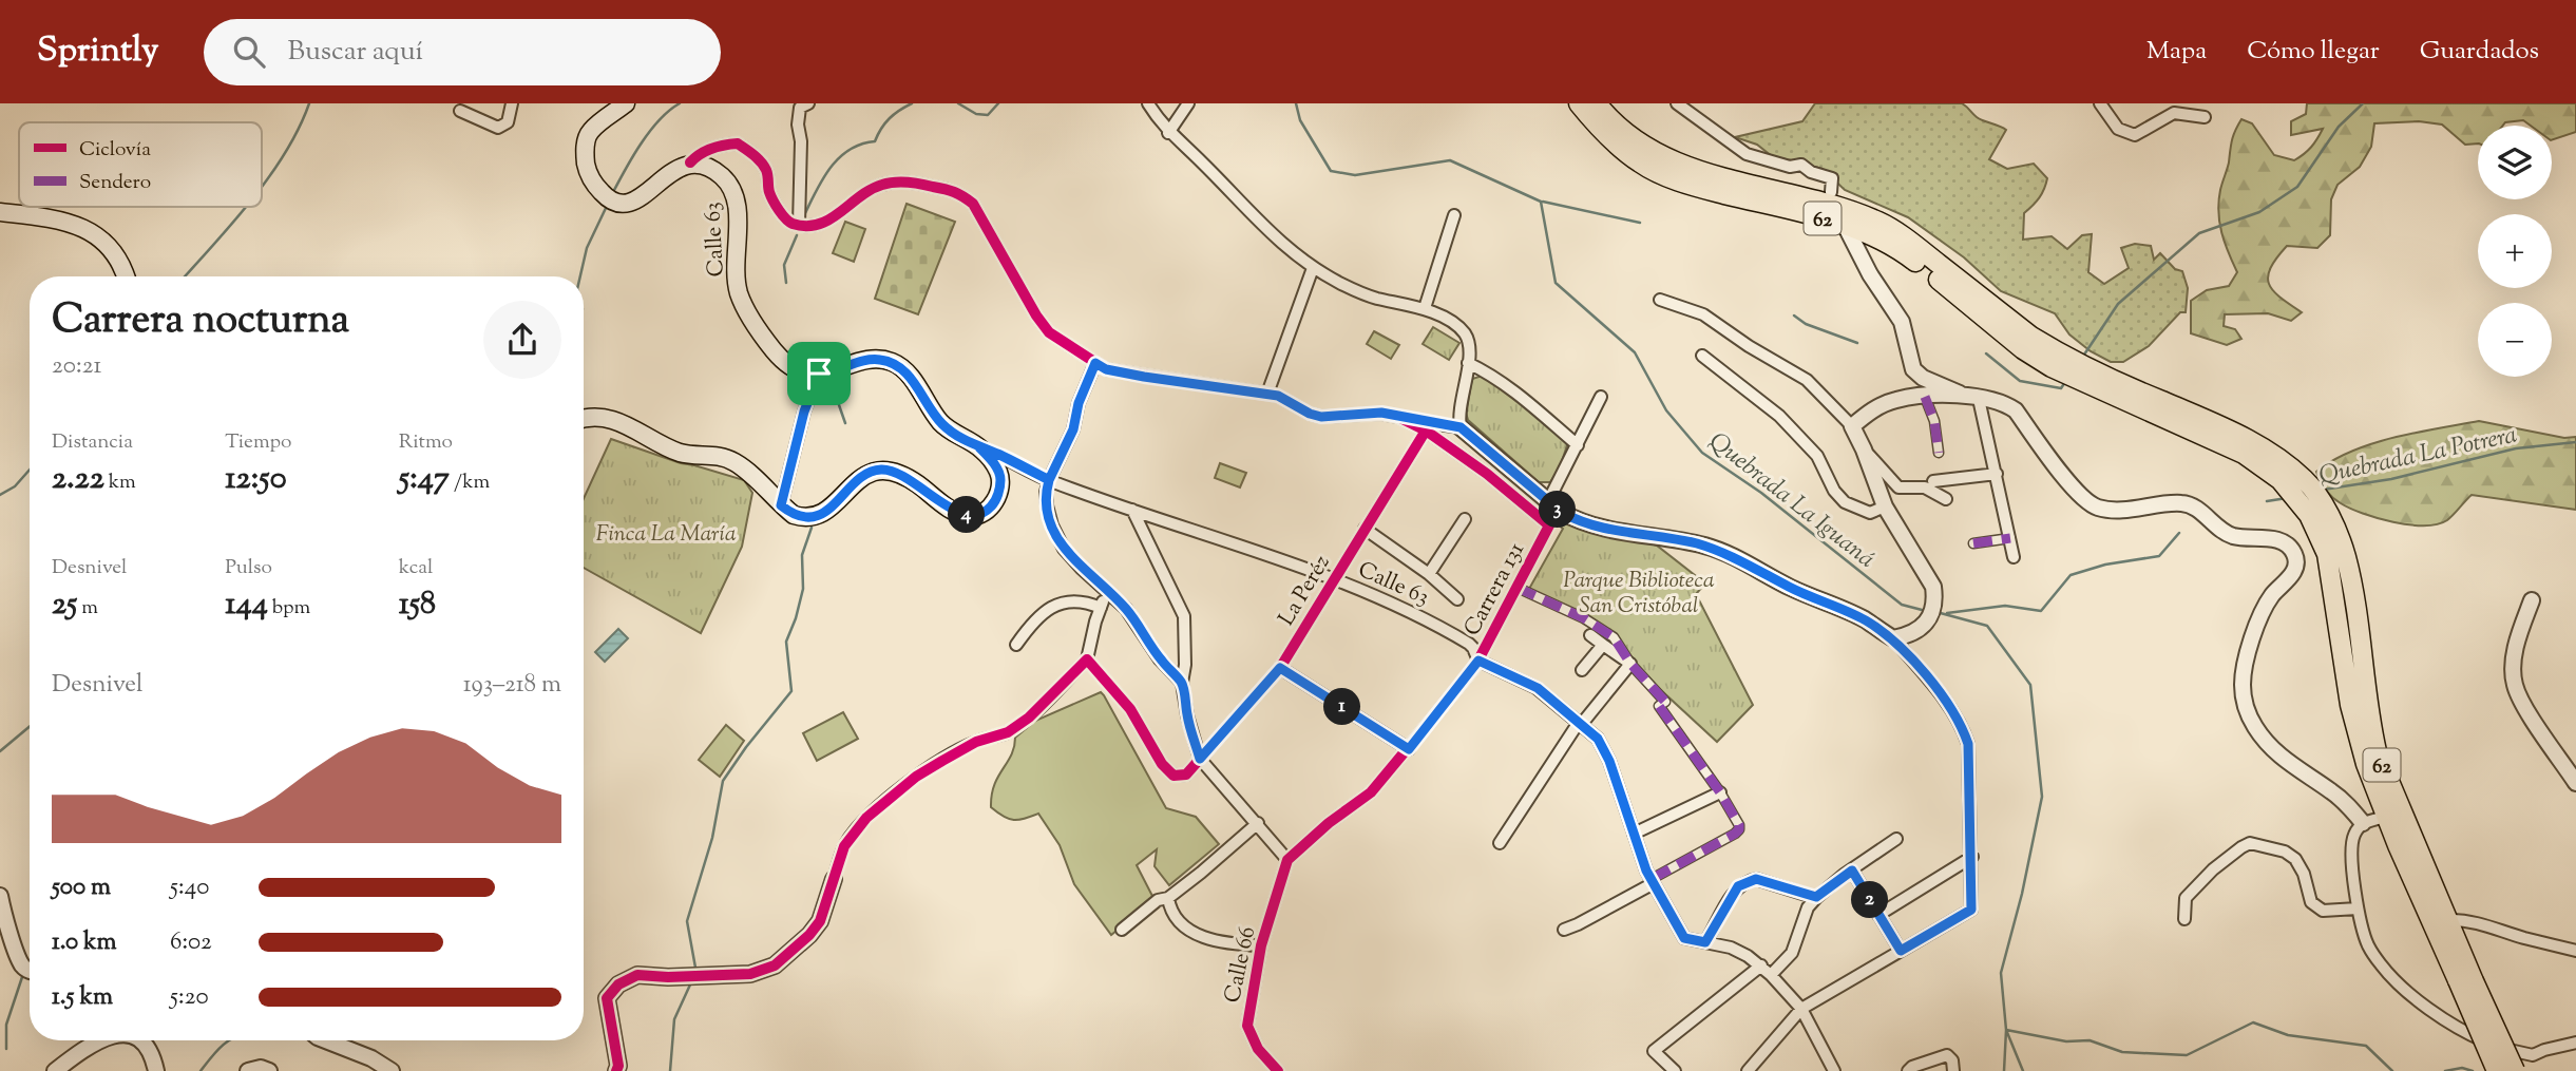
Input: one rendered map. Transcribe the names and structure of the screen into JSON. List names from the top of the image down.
{
  "streets": {
    "highway": ["62"],
    "main road": ["Calle 63"],
    "street": ["Carrera 131", "La Peréz", "Calle 66"]
  },
  "crossings": [
    ["Calle 63", "Carrera 131"],
    ["Calle 63", "La Peréz"],
    ["Carrera 131", "Calle 66"]
  ],
  "water": ["Quebrada La Potrera", "Quebrada La Iguaná"],
  "parks": ["Finca La María", "Parque Biblioteca San Cristóbal"],
  "legend": ["Ciclovía", "Sendero"],
  "page": {
    "header": "Sprintly",
    "search": "Buscar aquí",
    "nav": ["Mapa", "Cómo llegar", "Guardados"],
    "map_buttons": ["+", "−"],
    "heading": ["Carrera nocturna", "20:21"],
    "stats": [
      ["Distancia", "2.22 km"],
      ["Tiempo", "12:50"],
      ["Ritmo", "5:47 /km"],
      ["Desnivel", "25 m"],
      ["Pulso", "144 bpm"],
      ["kcal", "158"]
    ],
    "pins": [
      "3",
      "4",
      "1",
      "2"
    ],
    "chart": ["Desnivel", "193–218 m"],
    "list": [
      {
        "name": "500 m",
        "note": "5:40"
      },
      {
        "name": "1.0 km",
        "note": "6:02"
      },
      {
        "name": "1.5 km",
        "note": "5:20"
      }
    ]
  }
}
